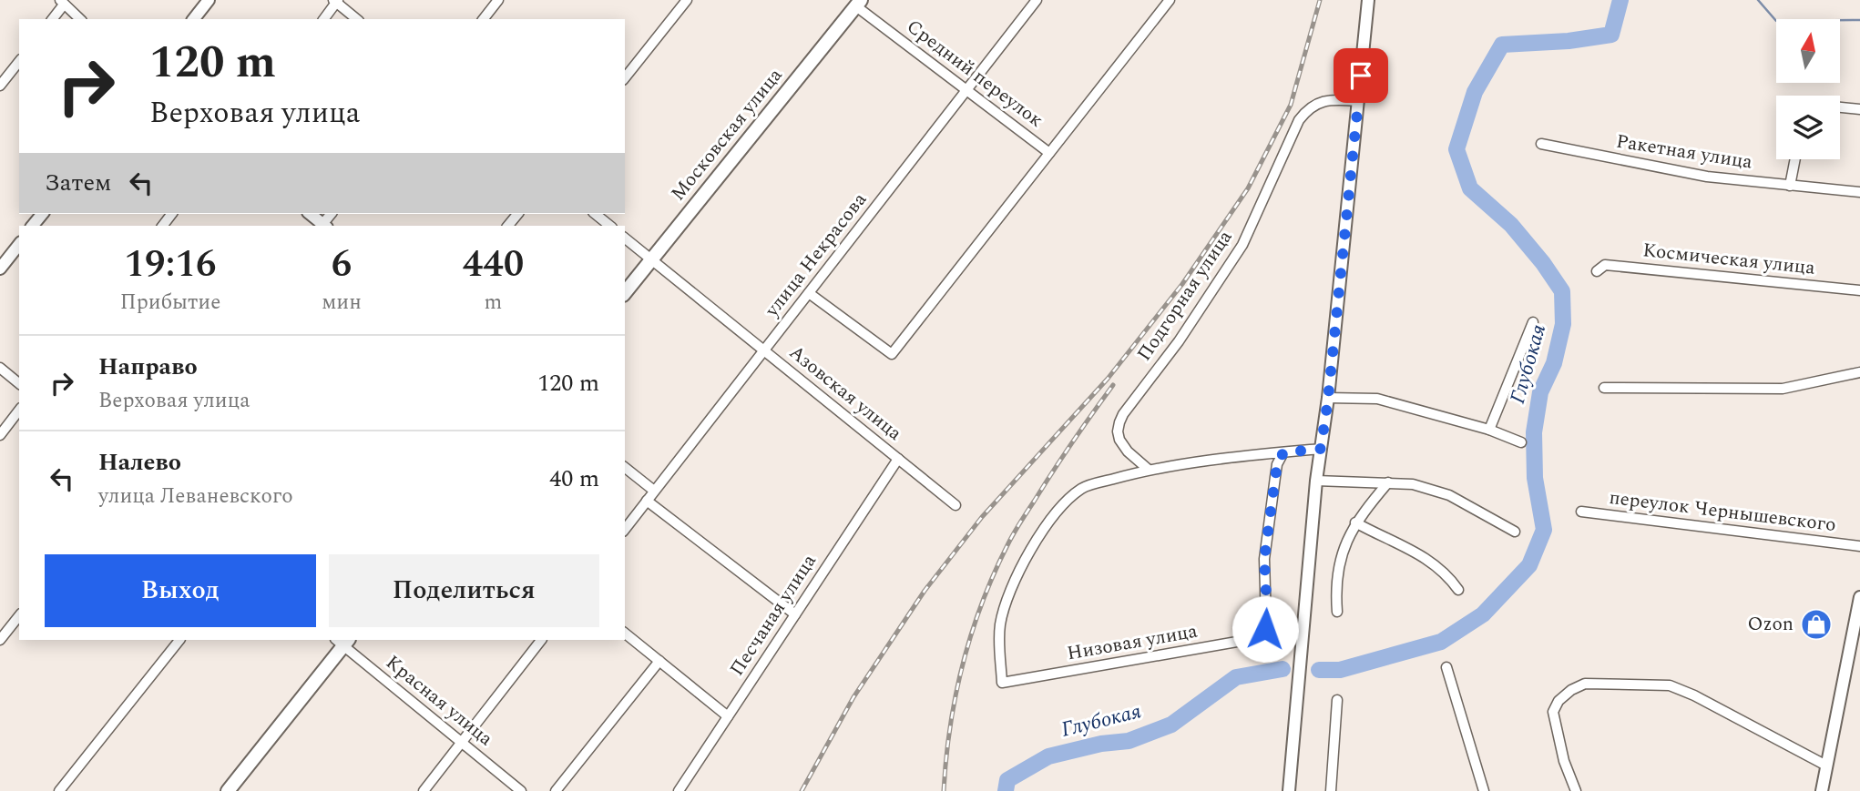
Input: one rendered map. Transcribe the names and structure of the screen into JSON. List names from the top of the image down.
{
  "streets": {
    "main road": ["Московская улица"],
    "street": [
      "Средний переулок",
      "Ракетная улица",
      "улица Некрасова",
      "Космическая улица",
      "Подгорная улица",
      "Азовская улица",
      "переулок Чернышевского",
      "Песчаная улица",
      "Низовая улица",
      "Красная улица"
    ]
  },
  "crossings": [
    ["Средний переулок", "Московская улица"],
    ["Средний переулок", "улица Некрасова"],
    ["Московская улица", "Азовская улица"],
    ["улица Некрасова", "Азовская улица"],
    ["Подгорная улица", "Низовая улица"],
    ["Азовская улица", "Песчаная улица"]
  ],
  "water": ["Глубокая"],
  "places": {
    "shop": ["Ozon"]
  },
  "north": "top",
  "page": {
    "turn": ["120 m", "Верховая улица"],
    "then": "Затем",
    "eta": [
      "19:16",
      "Прибытие",
      "6",
      "мин",
      "440",
      "m"
    ],
    "list": [
      {
        "name": "Направо",
        "note": "Верховая улица",
        "value": "120 m"
      },
      {
        "name": "Налево",
        "note": "улица Леваневского",
        "value": "40 m"
      }
    ],
    "buttons": ["Выход", "Поделиться"]
  }
}
